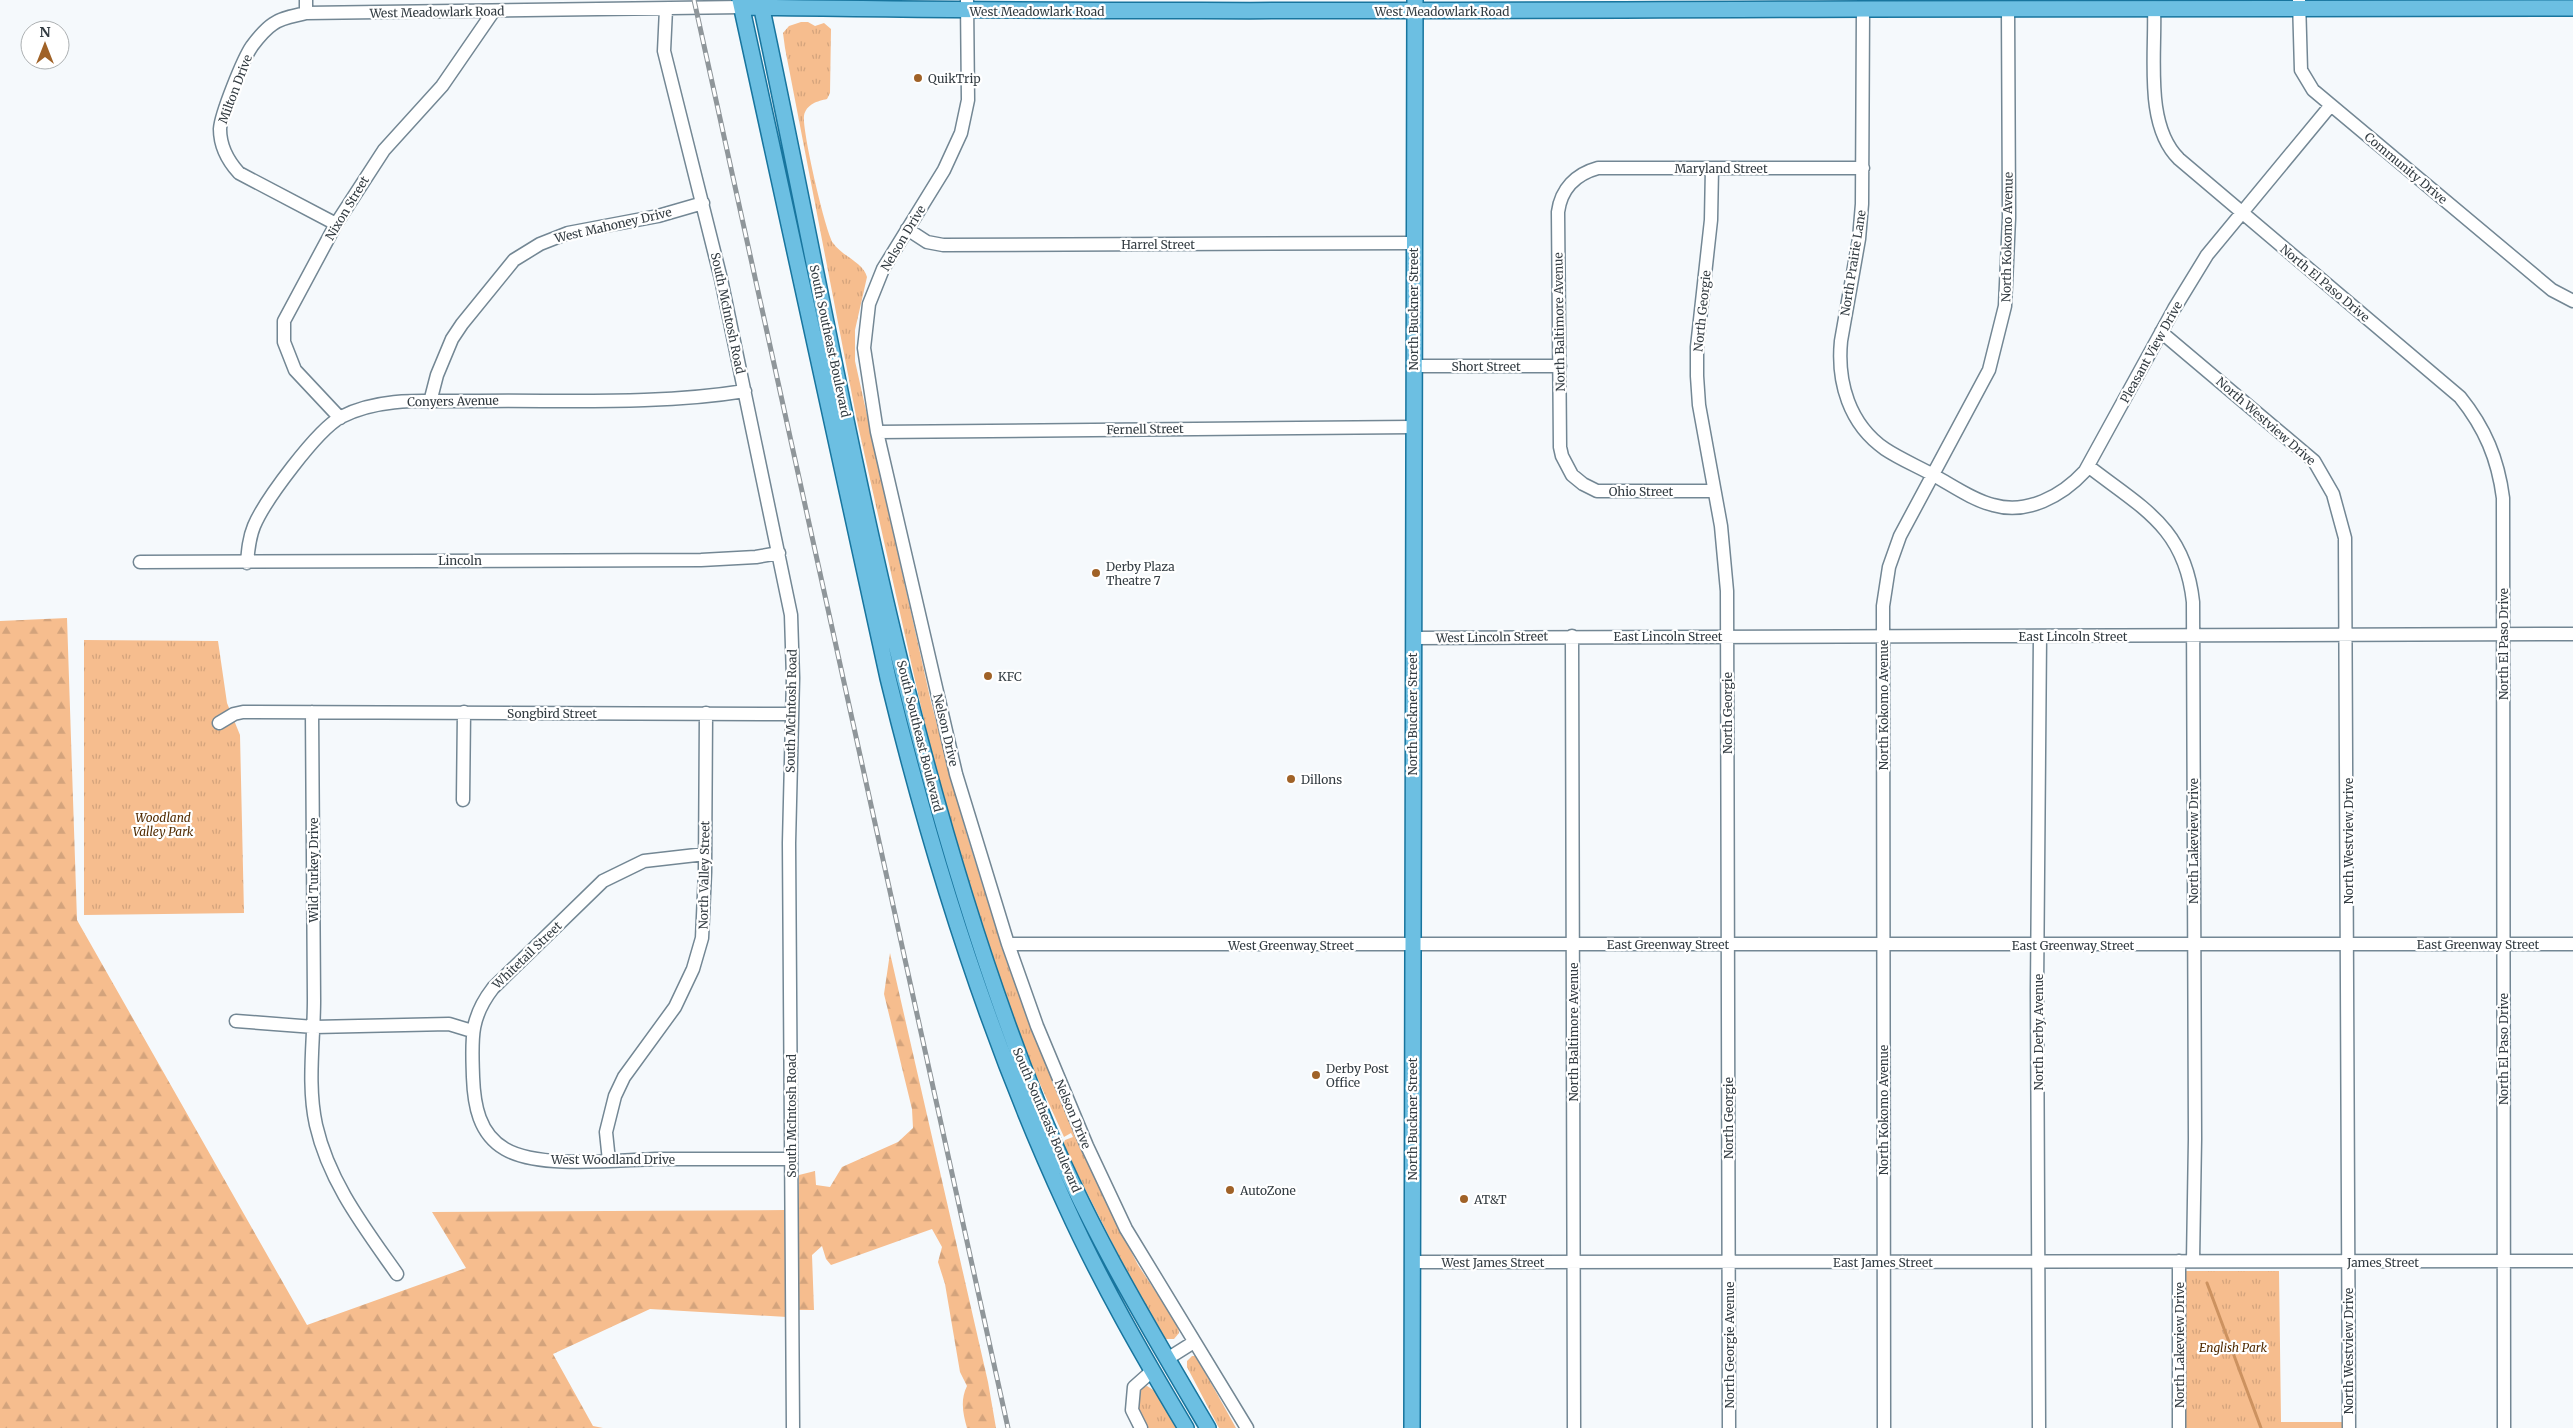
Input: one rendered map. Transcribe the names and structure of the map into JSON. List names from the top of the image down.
{
  "streets": {
    "main road": ["West Meadowlark Road", "North Buckner Street", "South Southeast Boulevard"],
    "street": [
      "Milton Drive",
      "Maryland Street",
      "Community Drive",
      "Nixon Street",
      "West Mahoney Drive",
      "North Kokomo Avenue",
      "Nelson Drive",
      "Harrel Street",
      "North Prairie Lane",
      "North El Paso Drive",
      "North Georgie",
      "South McIntosh Road",
      "North Baltimore Avenue",
      "Pleasant View Drive",
      "Short Street",
      "Conyers Avenue",
      "North Westview Drive",
      "Fernell Street",
      "Ohio Street",
      "Lincoln",
      "East Lincoln Street",
      "West Lincoln Street",
      "Songbird Street",
      "North Lakeview Drive",
      "Wild Turkey Drive",
      "North Valley Street",
      "East Greenway Street",
      "West Greenway Street",
      "Whitetail Street",
      "North Derby Avenue",
      "West Woodland Drive",
      "West James Street",
      "East James Street",
      "James Street",
      "North Georgie Avenue"
    ]
  },
  "crossings": [
    ["West Meadowlark Road", "Milton Drive"],
    ["West Meadowlark Road", "Community Drive"],
    ["West Meadowlark Road", "Nixon Street"],
    ["West Meadowlark Road", "North Kokomo Avenue"],
    ["West Meadowlark Road", "Nelson Drive"],
    ["West Meadowlark Road", "North Prairie Lane"],
    ["West Meadowlark Road", "North El Paso Drive"],
    ["West Meadowlark Road", "North Buckner Street"],
    ["West Meadowlark Road", "South McIntosh Road"],
    ["West Meadowlark Road", "South Southeast Boulevard"],
    ["Milton Drive", "Nixon Street"],
    ["Maryland Street", "North Prairie Lane"],
    ["Maryland Street", "North Georgie"],
    ["Maryland Street", "North Baltimore Avenue"],
    ["Community Drive", "Pleasant View Drive"],
    ["Nixon Street", "Conyers Avenue"],
    ["West Mahoney Drive", "South McIntosh Road"],
    ["West Mahoney Drive", "Conyers Avenue"],
    ["North Kokomo Avenue", "North Prairie Lane"],
    ["North Kokomo Avenue", "Pleasant View Drive"],
    ["North Kokomo Avenue", "East Lincoln Street"],
    ["North Kokomo Avenue", "East Greenway Street"],
    ["North Kokomo Avenue", "East James Street"],
    ["Nelson Drive", "Harrel Street"],
    ["Nelson Drive", "Fernell Street"],
    ["Nelson Drive", "West Greenway Street"],
    ["Harrel Street", "North Buckner Street"],
    ["North Prairie Lane", "Pleasant View Drive"],
    ["North El Paso Drive", "Pleasant View Drive"],
    ["North El Paso Drive", "East Lincoln Street"],
    ["North El Paso Drive", "East Greenway Street"],
    ["North El Paso Drive", "James Street"],
    ["North Buckner Street", "Short Street"],
    ["North Buckner Street", "Fernell Street"],
    ["North Buckner Street", "West Lincoln Street"],
    ["North Buckner Street", "West Greenway Street"],
    ["North Buckner Street", "West James Street"],
    ["North Georgie", "Ohio Street"],
    ["North Georgie", "East Lincoln Street"],
    ["North Georgie", "East Greenway Street"],
    ["North Georgie", "East James Street"],
    ["North Georgie", "North Georgie Avenue"],
    ["South McIntosh Road", "Conyers Avenue"],
    ["South McIntosh Road", "Lincoln"],
    ["South McIntosh Road", "Songbird Street"],
    ["South McIntosh Road", "West Woodland Drive"],
    ["North Baltimore Avenue", "Short Street"],
    ["North Baltimore Avenue", "Ohio Street"],
    ["North Baltimore Avenue", "East Lincoln Street"],
    ["North Baltimore Avenue", "West Lincoln Street"],
    ["North Baltimore Avenue", "East Greenway Street"],
    ["North Baltimore Avenue", "West Greenway Street"],
    ["North Baltimore Avenue", "West James Street"],
    ["North Baltimore Avenue", "East James Street"],
    ["Pleasant View Drive", "North Westview Drive"],
    ["Pleasant View Drive", "North Lakeview Drive"],
    ["Conyers Avenue", "Lincoln"],
    ["North Westview Drive", "East Lincoln Street"],
    ["North Westview Drive", "East Greenway Street"],
    ["North Westview Drive", "James Street"],
    ["East Lincoln Street", "West Lincoln Street"],
    ["East Lincoln Street", "North Lakeview Drive"],
    ["East Lincoln Street", "North Derby Avenue"],
    ["Songbird Street", "Wild Turkey Drive"],
    ["Songbird Street", "North Valley Street"],
    ["North Lakeview Drive", "East Greenway Street"],
    ["North Lakeview Drive", "East James Street"],
    ["North Lakeview Drive", "James Street"],
    ["North Valley Street", "Whitetail Street"],
    ["North Valley Street", "West Woodland Drive"],
    ["East Greenway Street", "West Greenway Street"],
    ["East Greenway Street", "North Derby Avenue"],
    ["Whitetail Street", "West Woodland Drive"],
    ["North Derby Avenue", "East James Street"],
    ["West James Street", "East James Street"],
    ["East James Street", "James Street"],
    ["East James Street", "North Georgie Avenue"]
  ],
  "parks": ["Woodland Valley Park", "English Park"],
  "places": [
    "QuikTrip",
    "Derby Plaza Theatre 7",
    "KFC",
    "Dillons",
    "Derby Post Office",
    "AutoZone",
    "AT&T"
  ],
  "north": "top"
}
